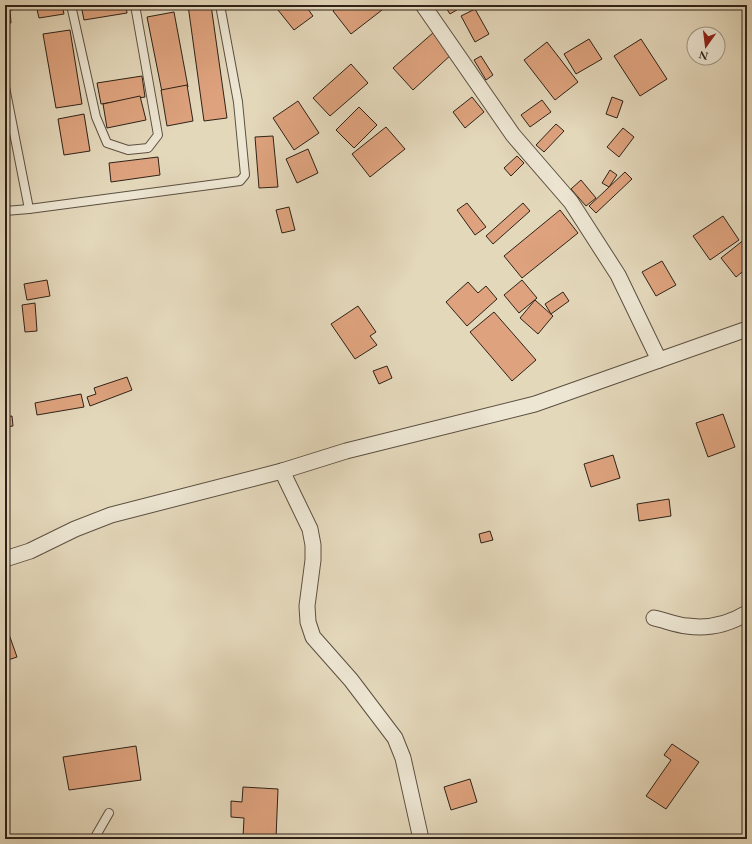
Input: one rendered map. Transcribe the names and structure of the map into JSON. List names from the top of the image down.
{
  "north": "bottom"
}
